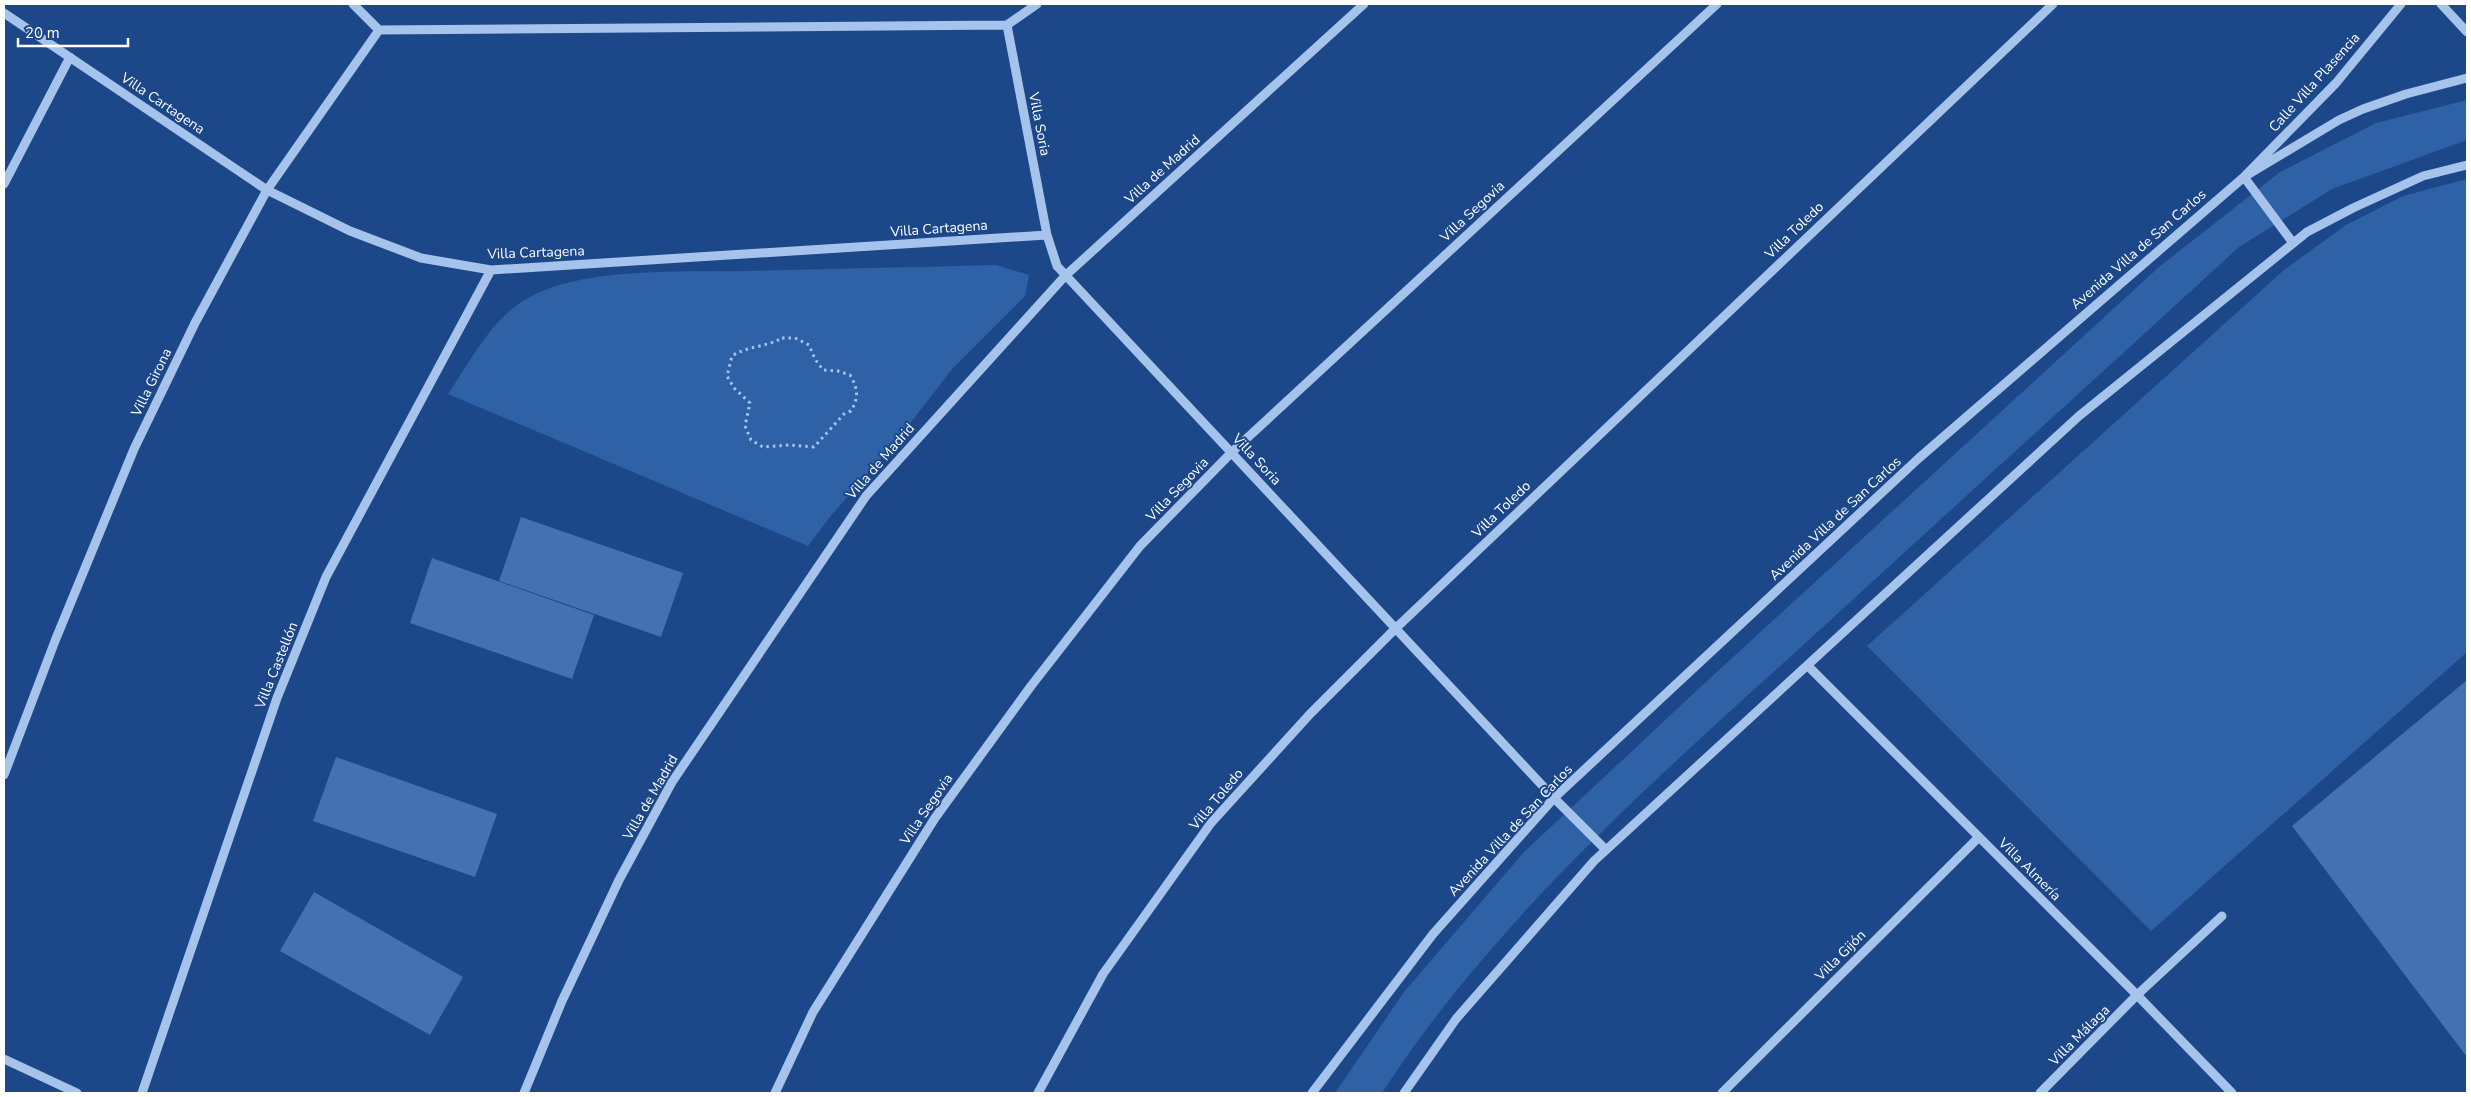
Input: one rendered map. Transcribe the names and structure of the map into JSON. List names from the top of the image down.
{
  "streets": {
    "street": [
      "Calle Villa Plasencia",
      "Villa Cartagena",
      "Villa Soria",
      "Villa de Madrid",
      "Villa Segovia",
      "Villa Toledo",
      "Avenida Villa de San Carlos",
      "Villa Girona",
      "Villa Castellón",
      "Villa Almería",
      "Villa Gijón",
      "Villa Málaga"
    ]
  },
  "crossings": [
    ["Calle Villa Plasencia", "Avenida Villa de San Carlos"],
    ["Villa Cartagena", "Villa Soria"],
    ["Villa Cartagena", "Villa Girona"],
    ["Villa Cartagena", "Villa Castellón"],
    ["Villa Soria", "Villa de Madrid"],
    ["Villa Soria", "Villa Segovia"],
    ["Villa Soria", "Villa Toledo"],
    ["Villa Soria", "Avenida Villa de San Carlos"],
    ["Villa Almería", "Villa Gijón"],
    ["Villa Almería", "Villa Málaga"]
  ],
  "scale_bar": "20 m"
}
